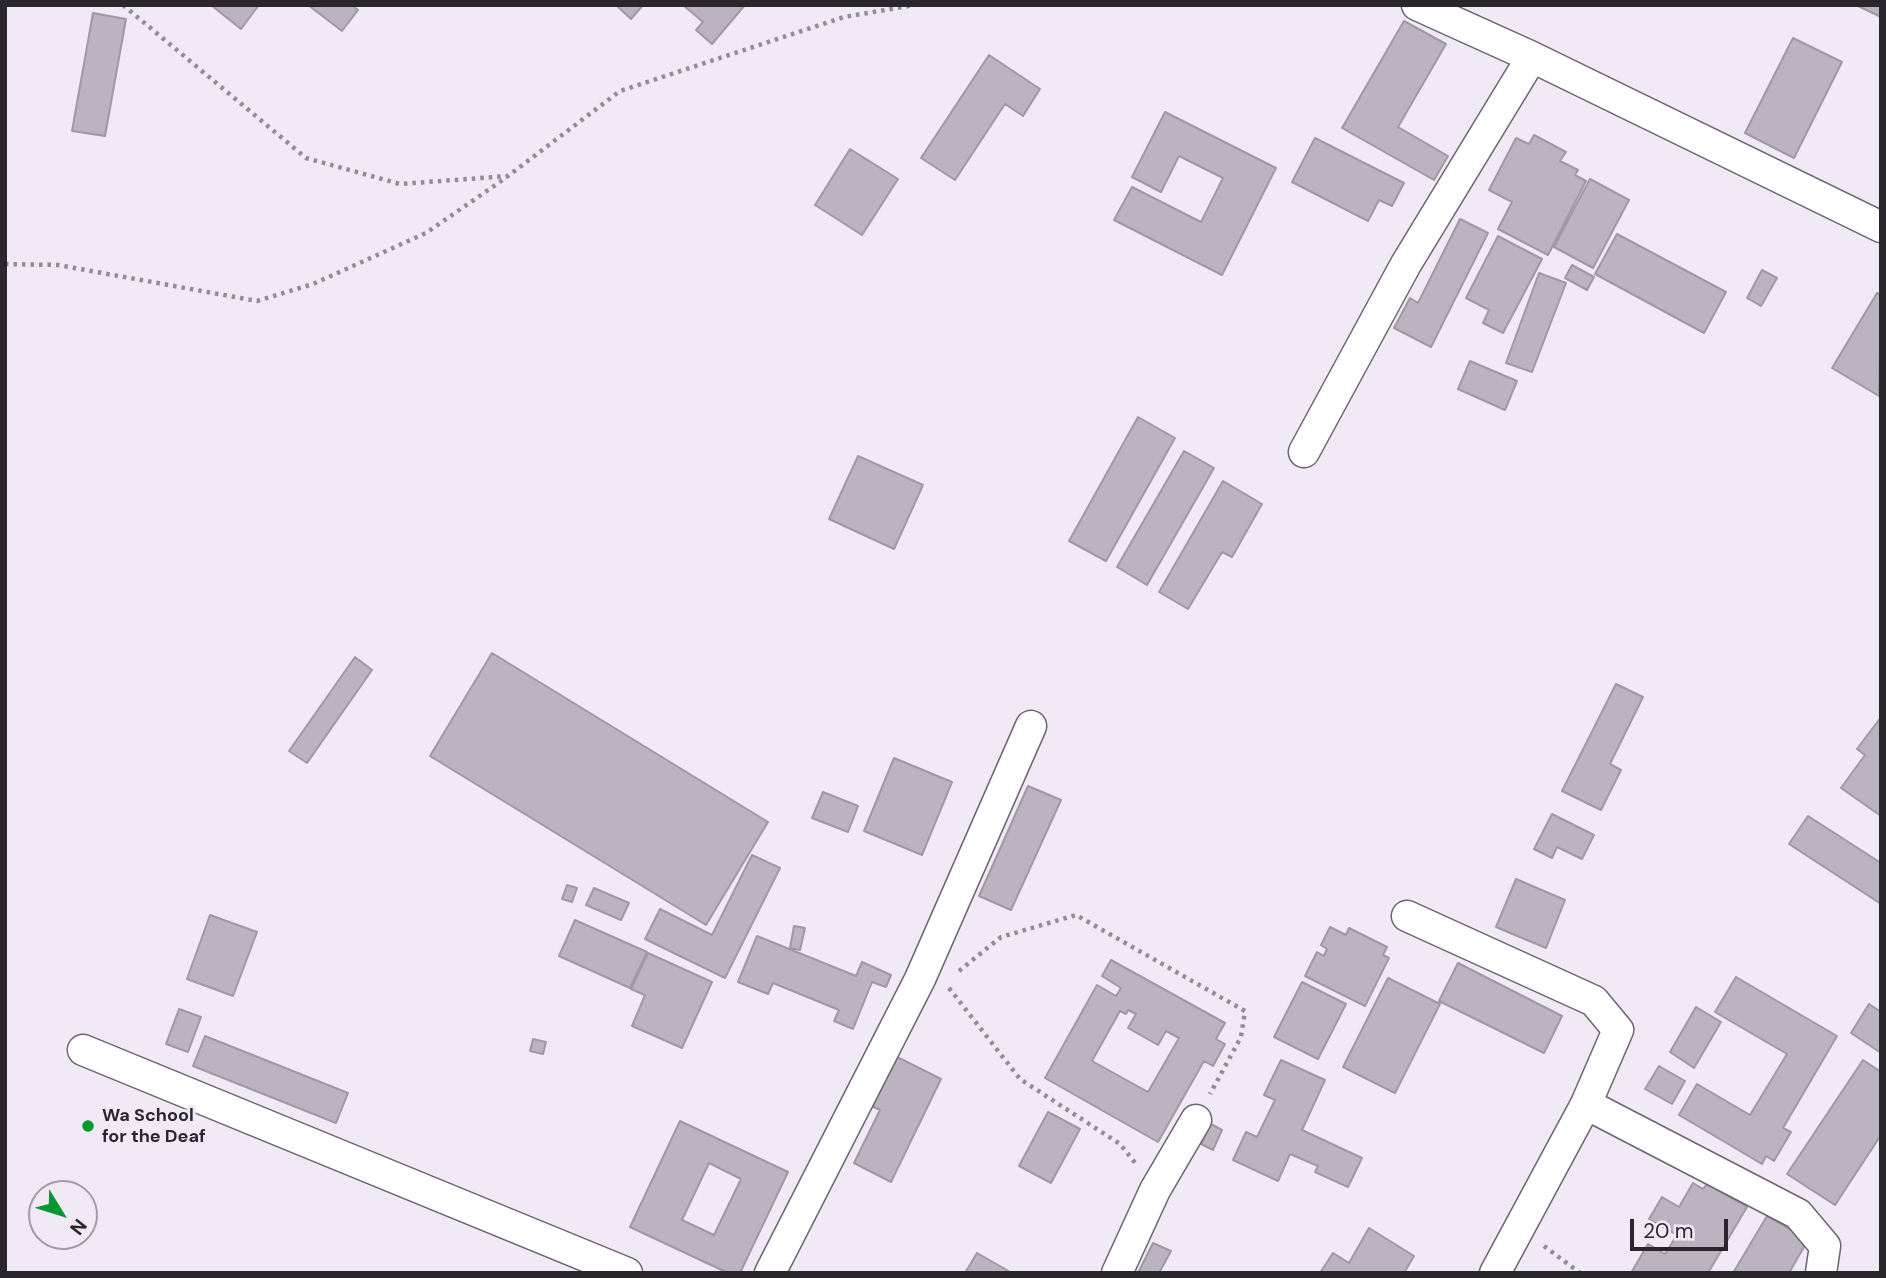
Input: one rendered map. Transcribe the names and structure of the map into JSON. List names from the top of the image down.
{
  "places": ["Wa School for the Deaf"],
  "scale_bar": "20 m",
  "north": "bottom right"
}
